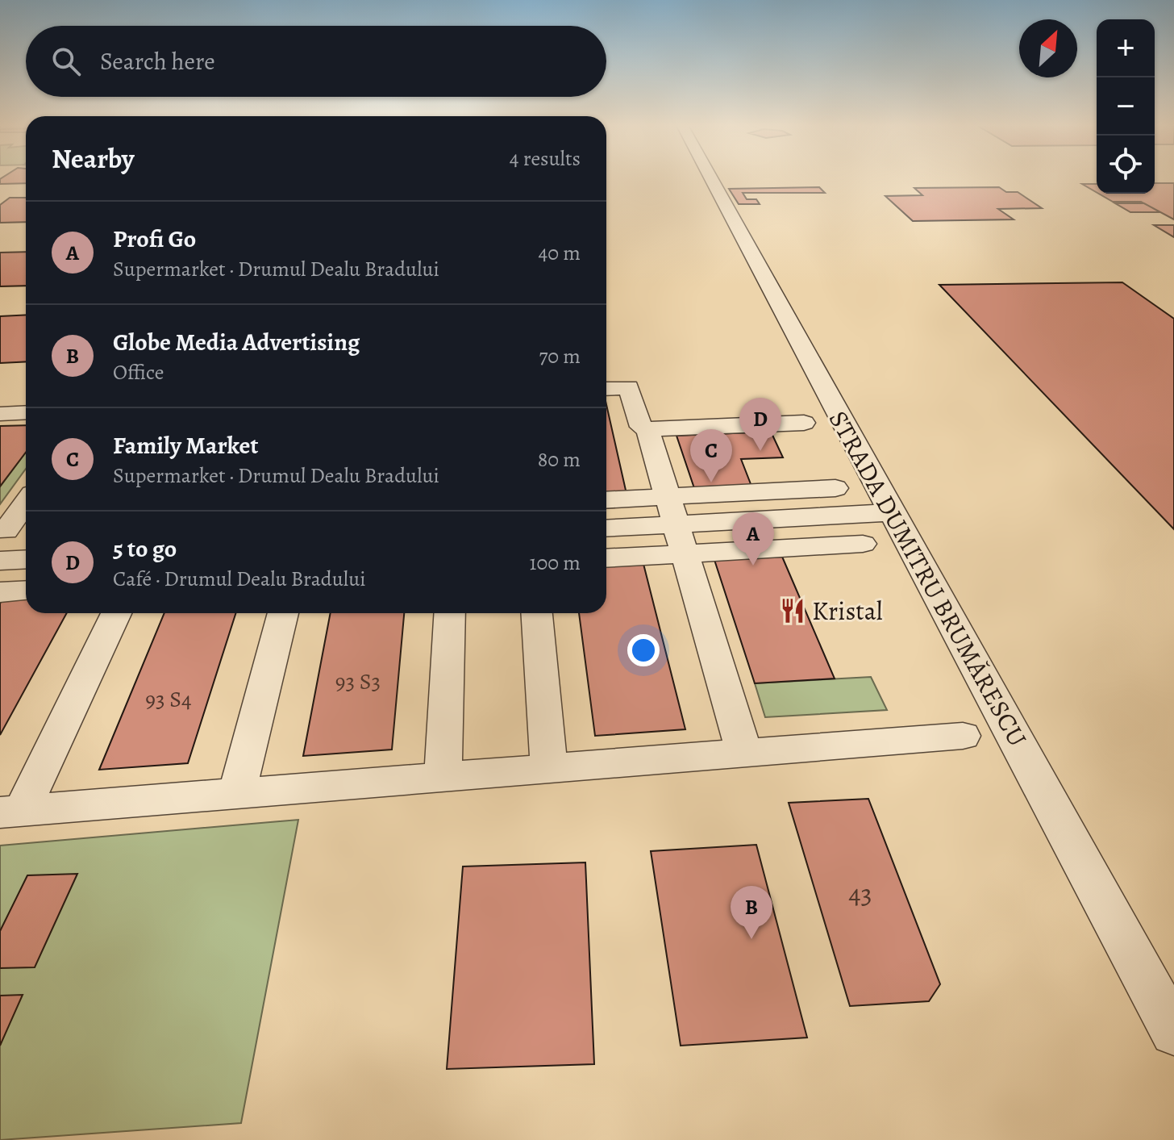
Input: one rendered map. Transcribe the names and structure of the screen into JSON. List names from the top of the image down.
{
  "streets": {
    "street": ["STRADA DUMITRU BRUMĂRESCU"]
  },
  "places": {
    "restaurant": ["Kristal"]
  },
  "house_numbers": ["93 S3", "93 S4", "43"],
  "north": "top right",
  "page": {
    "map_buttons": ["+", "−"],
    "search": "Search here",
    "heading": ["Nearby", "4 results"],
    "list": [
      {
        "mark": "A",
        "name": "Profi Go",
        "note": "Supermarket · Drumul Dealu Bradului",
        "value": "40 m"
      },
      {
        "mark": "B",
        "name": "Globe Media Advertising",
        "note": "Office",
        "value": "70 m"
      },
      {
        "mark": "C",
        "name": "Family Market",
        "note": "Supermarket · Drumul Dealu Bradului",
        "value": "80 m"
      },
      {
        "mark": "D",
        "name": "5 to go",
        "note": "Café · Drumul Dealu Bradului",
        "value": "100 m"
      }
    ],
    "pins": [
      "D",
      "C",
      "A",
      "B"
    ]
  }
}
